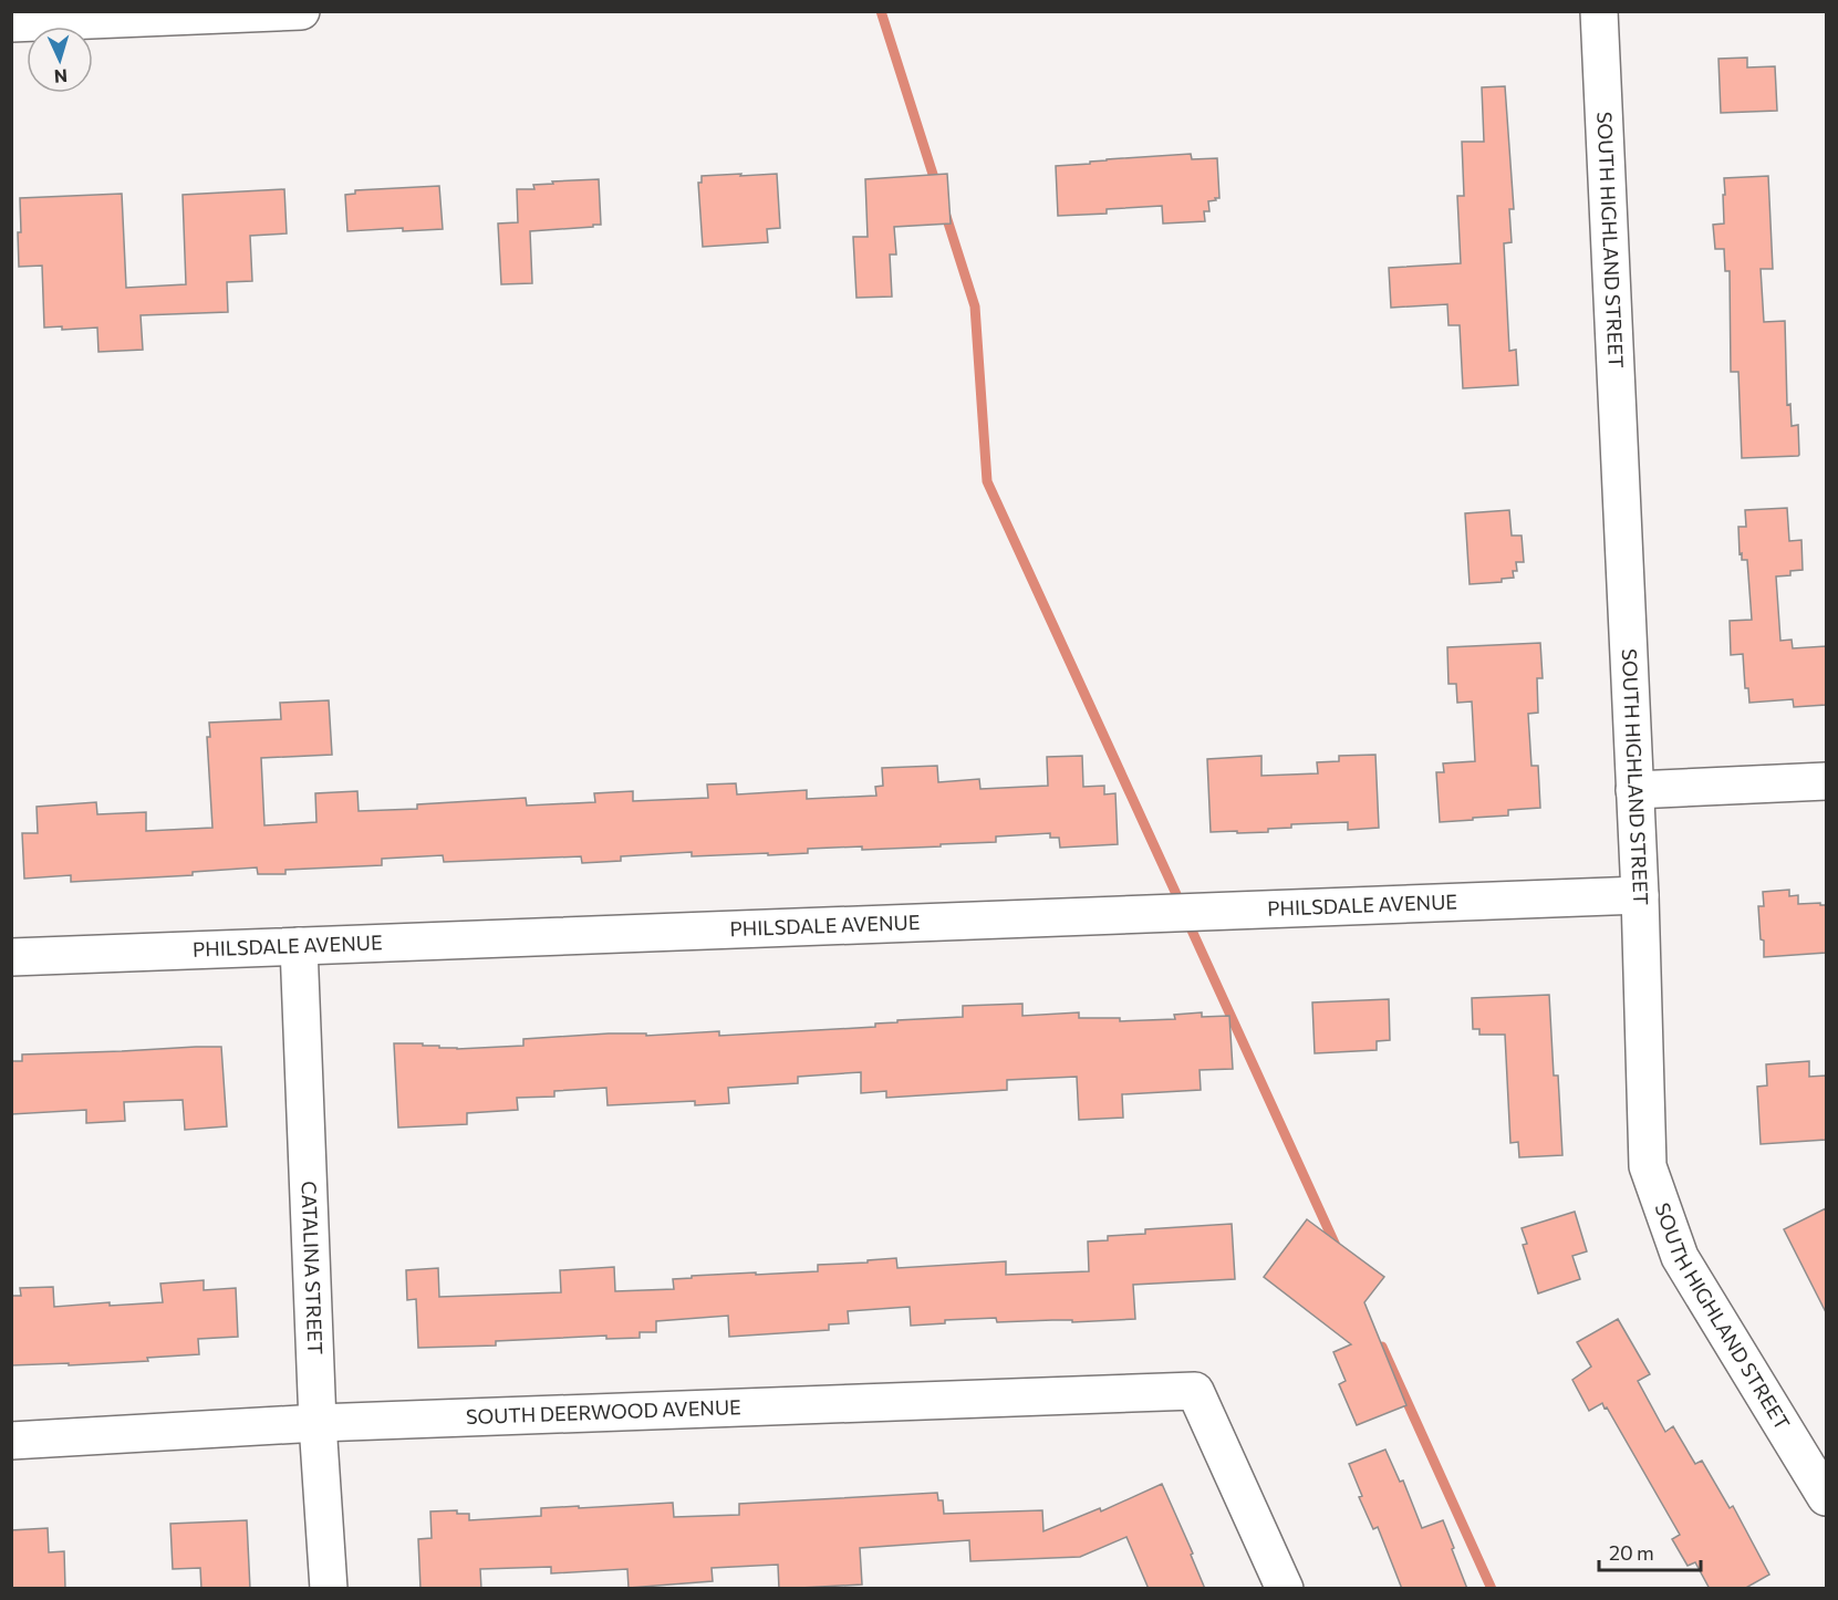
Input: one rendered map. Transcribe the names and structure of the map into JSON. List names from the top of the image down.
{
  "streets": {
    "street": [
      "SOUTH HIGHLAND STREET",
      "PHILSDALE AVENUE",
      "CATALINA STREET",
      "SOUTH DEERWOOD AVENUE"
    ]
  },
  "crossings": [
    ["SOUTH HIGHLAND STREET", "PHILSDALE AVENUE"],
    ["PHILSDALE AVENUE", "CATALINA STREET"],
    ["CATALINA STREET", "SOUTH DEERWOOD AVENUE"]
  ],
  "scale_bar": "20 m",
  "north": "bottom"
}
